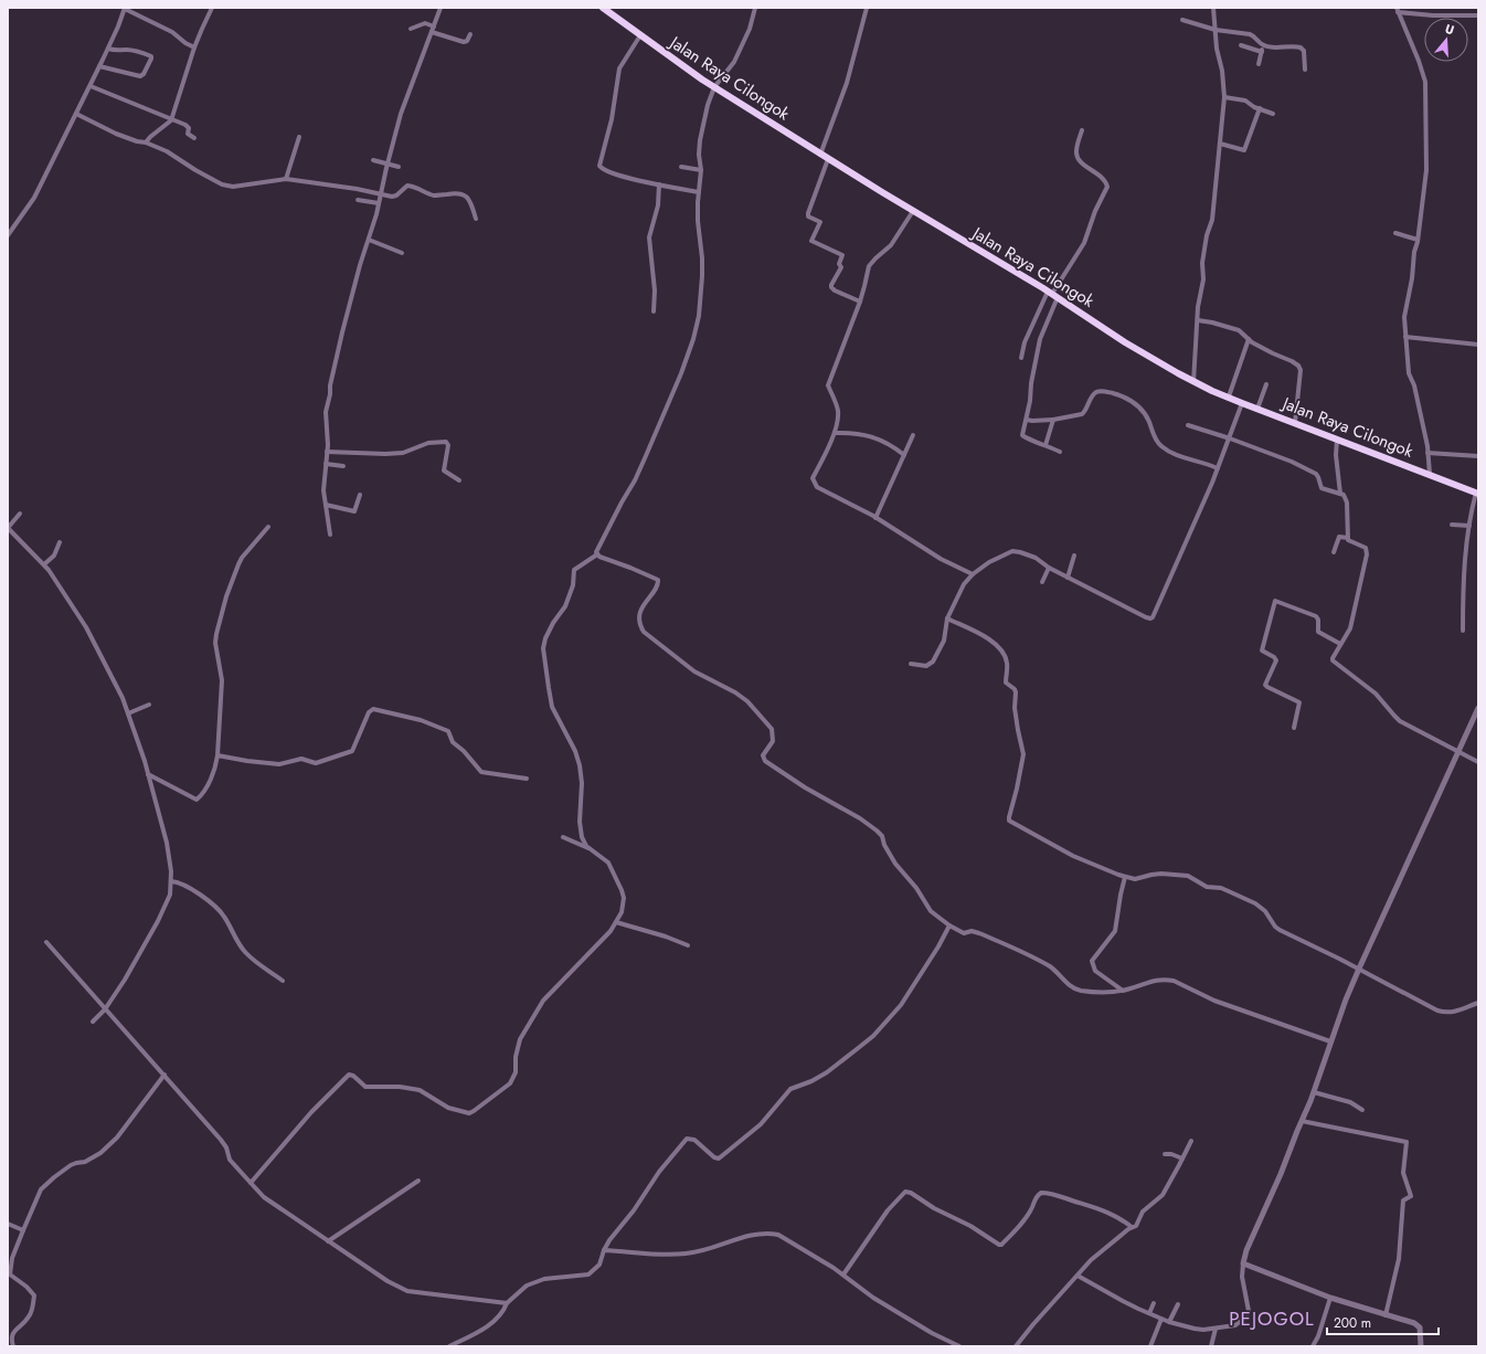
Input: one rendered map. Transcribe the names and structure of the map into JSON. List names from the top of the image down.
{
  "streets": {
    "highway": ["Jalan Raya Cilongok"]
  },
  "districts": ["PEJOGOL"],
  "scale_bar": "200 m",
  "north": "top"
}
